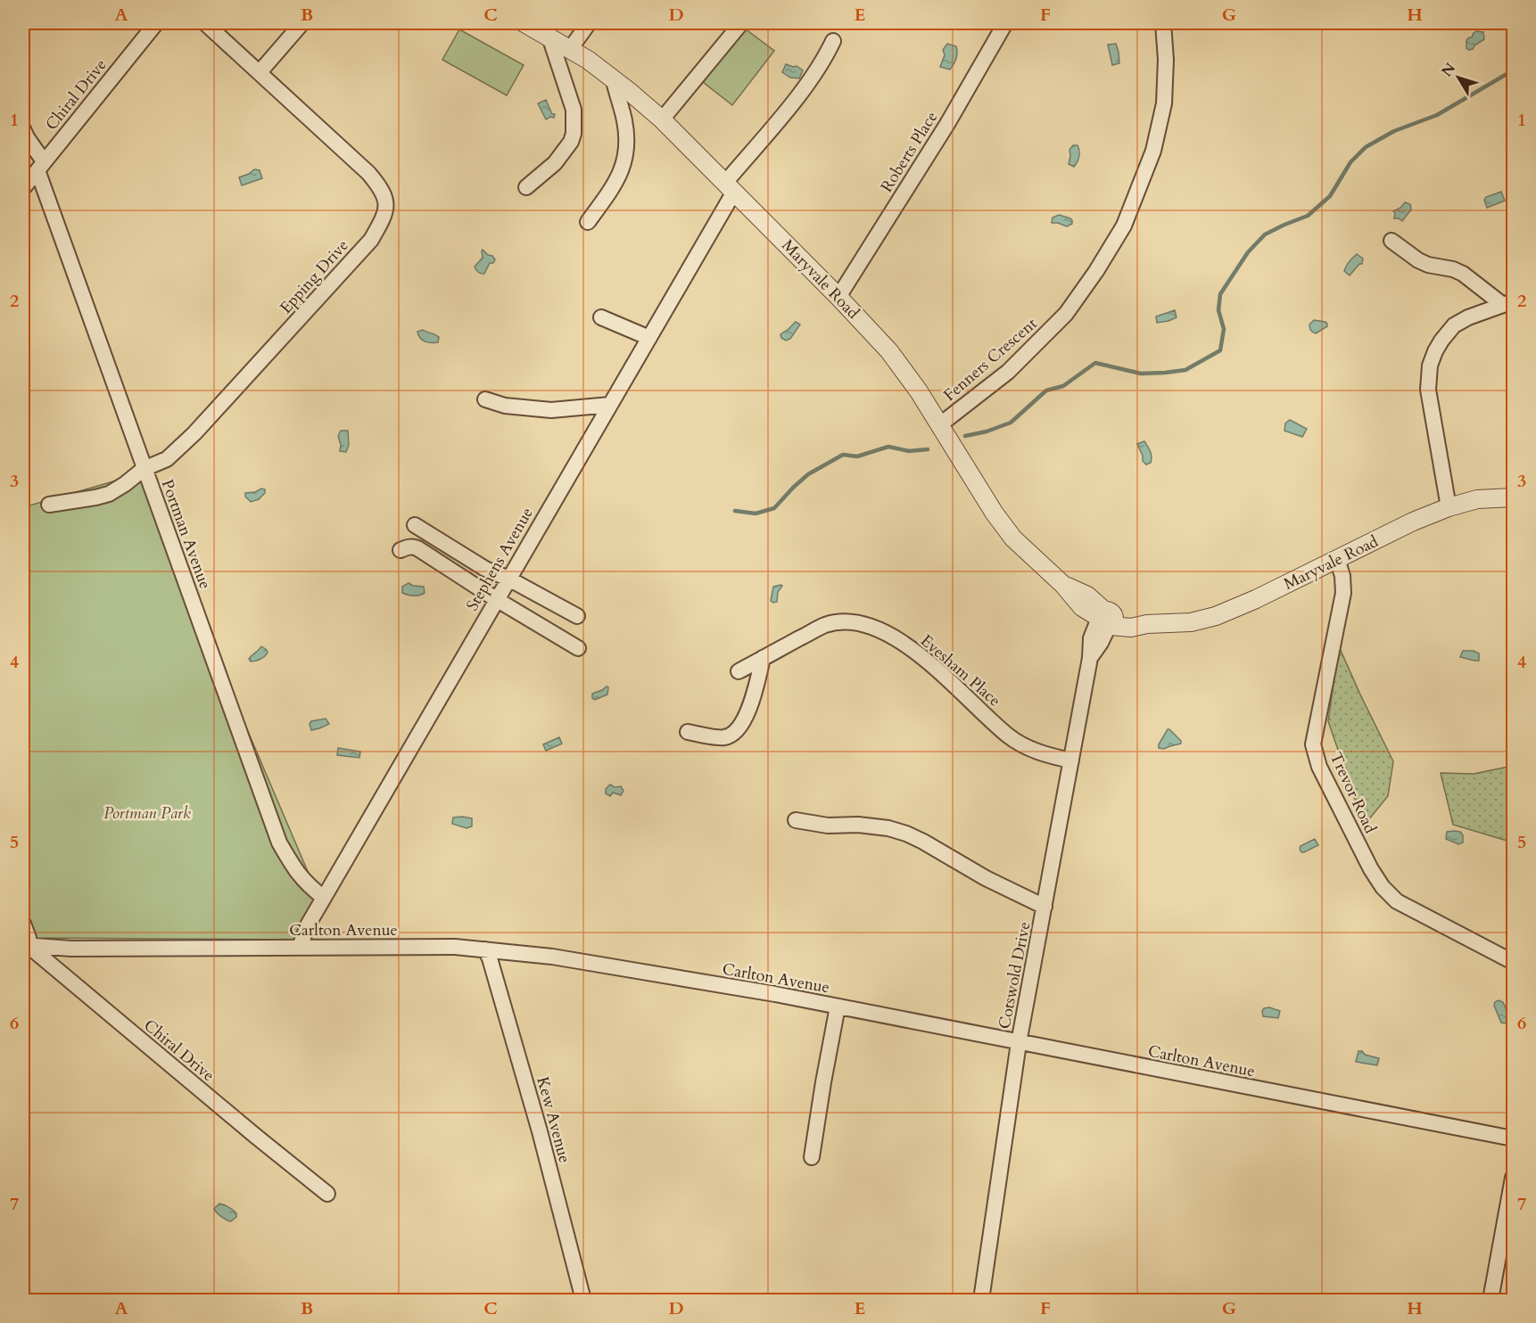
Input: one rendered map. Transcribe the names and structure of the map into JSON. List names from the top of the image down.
{
  "streets": {
    "street": [
      "Chiral Drive",
      "Roberts Place",
      "Epping Drive",
      "Maryvale Road",
      "Fenners Crescent",
      "Portman Avenue",
      "Stephens Avenue",
      "Evesham Place",
      "Trevor Road",
      "Carlton Avenue",
      "Cotswold Drive",
      "Kew Avenue"
    ]
  },
  "crossings": [
    ["Chiral Drive", "Portman Avenue"],
    ["Chiral Drive", "Carlton Avenue"],
    ["Roberts Place", "Maryvale Road"],
    ["Epping Drive", "Portman Avenue"],
    ["Maryvale Road", "Fenners Crescent"],
    ["Maryvale Road", "Stephens Avenue"],
    ["Maryvale Road", "Trevor Road"],
    ["Maryvale Road", "Cotswold Drive"],
    ["Portman Avenue", "Stephens Avenue"],
    ["Stephens Avenue", "Carlton Avenue"],
    ["Evesham Place", "Cotswold Drive"],
    ["Carlton Avenue", "Cotswold Drive"],
    ["Carlton Avenue", "Kew Avenue"]
  ],
  "parks": ["Portman Park"],
  "north": "top left",
  "grid": {
    "columns": [
      "A",
      "B",
      "C",
      "D",
      "E",
      "F",
      "G",
      "H"
    ],
    "rows": [
      "1",
      "2",
      "3",
      "4",
      "5",
      "6",
      "7"
    ]
  }
}
